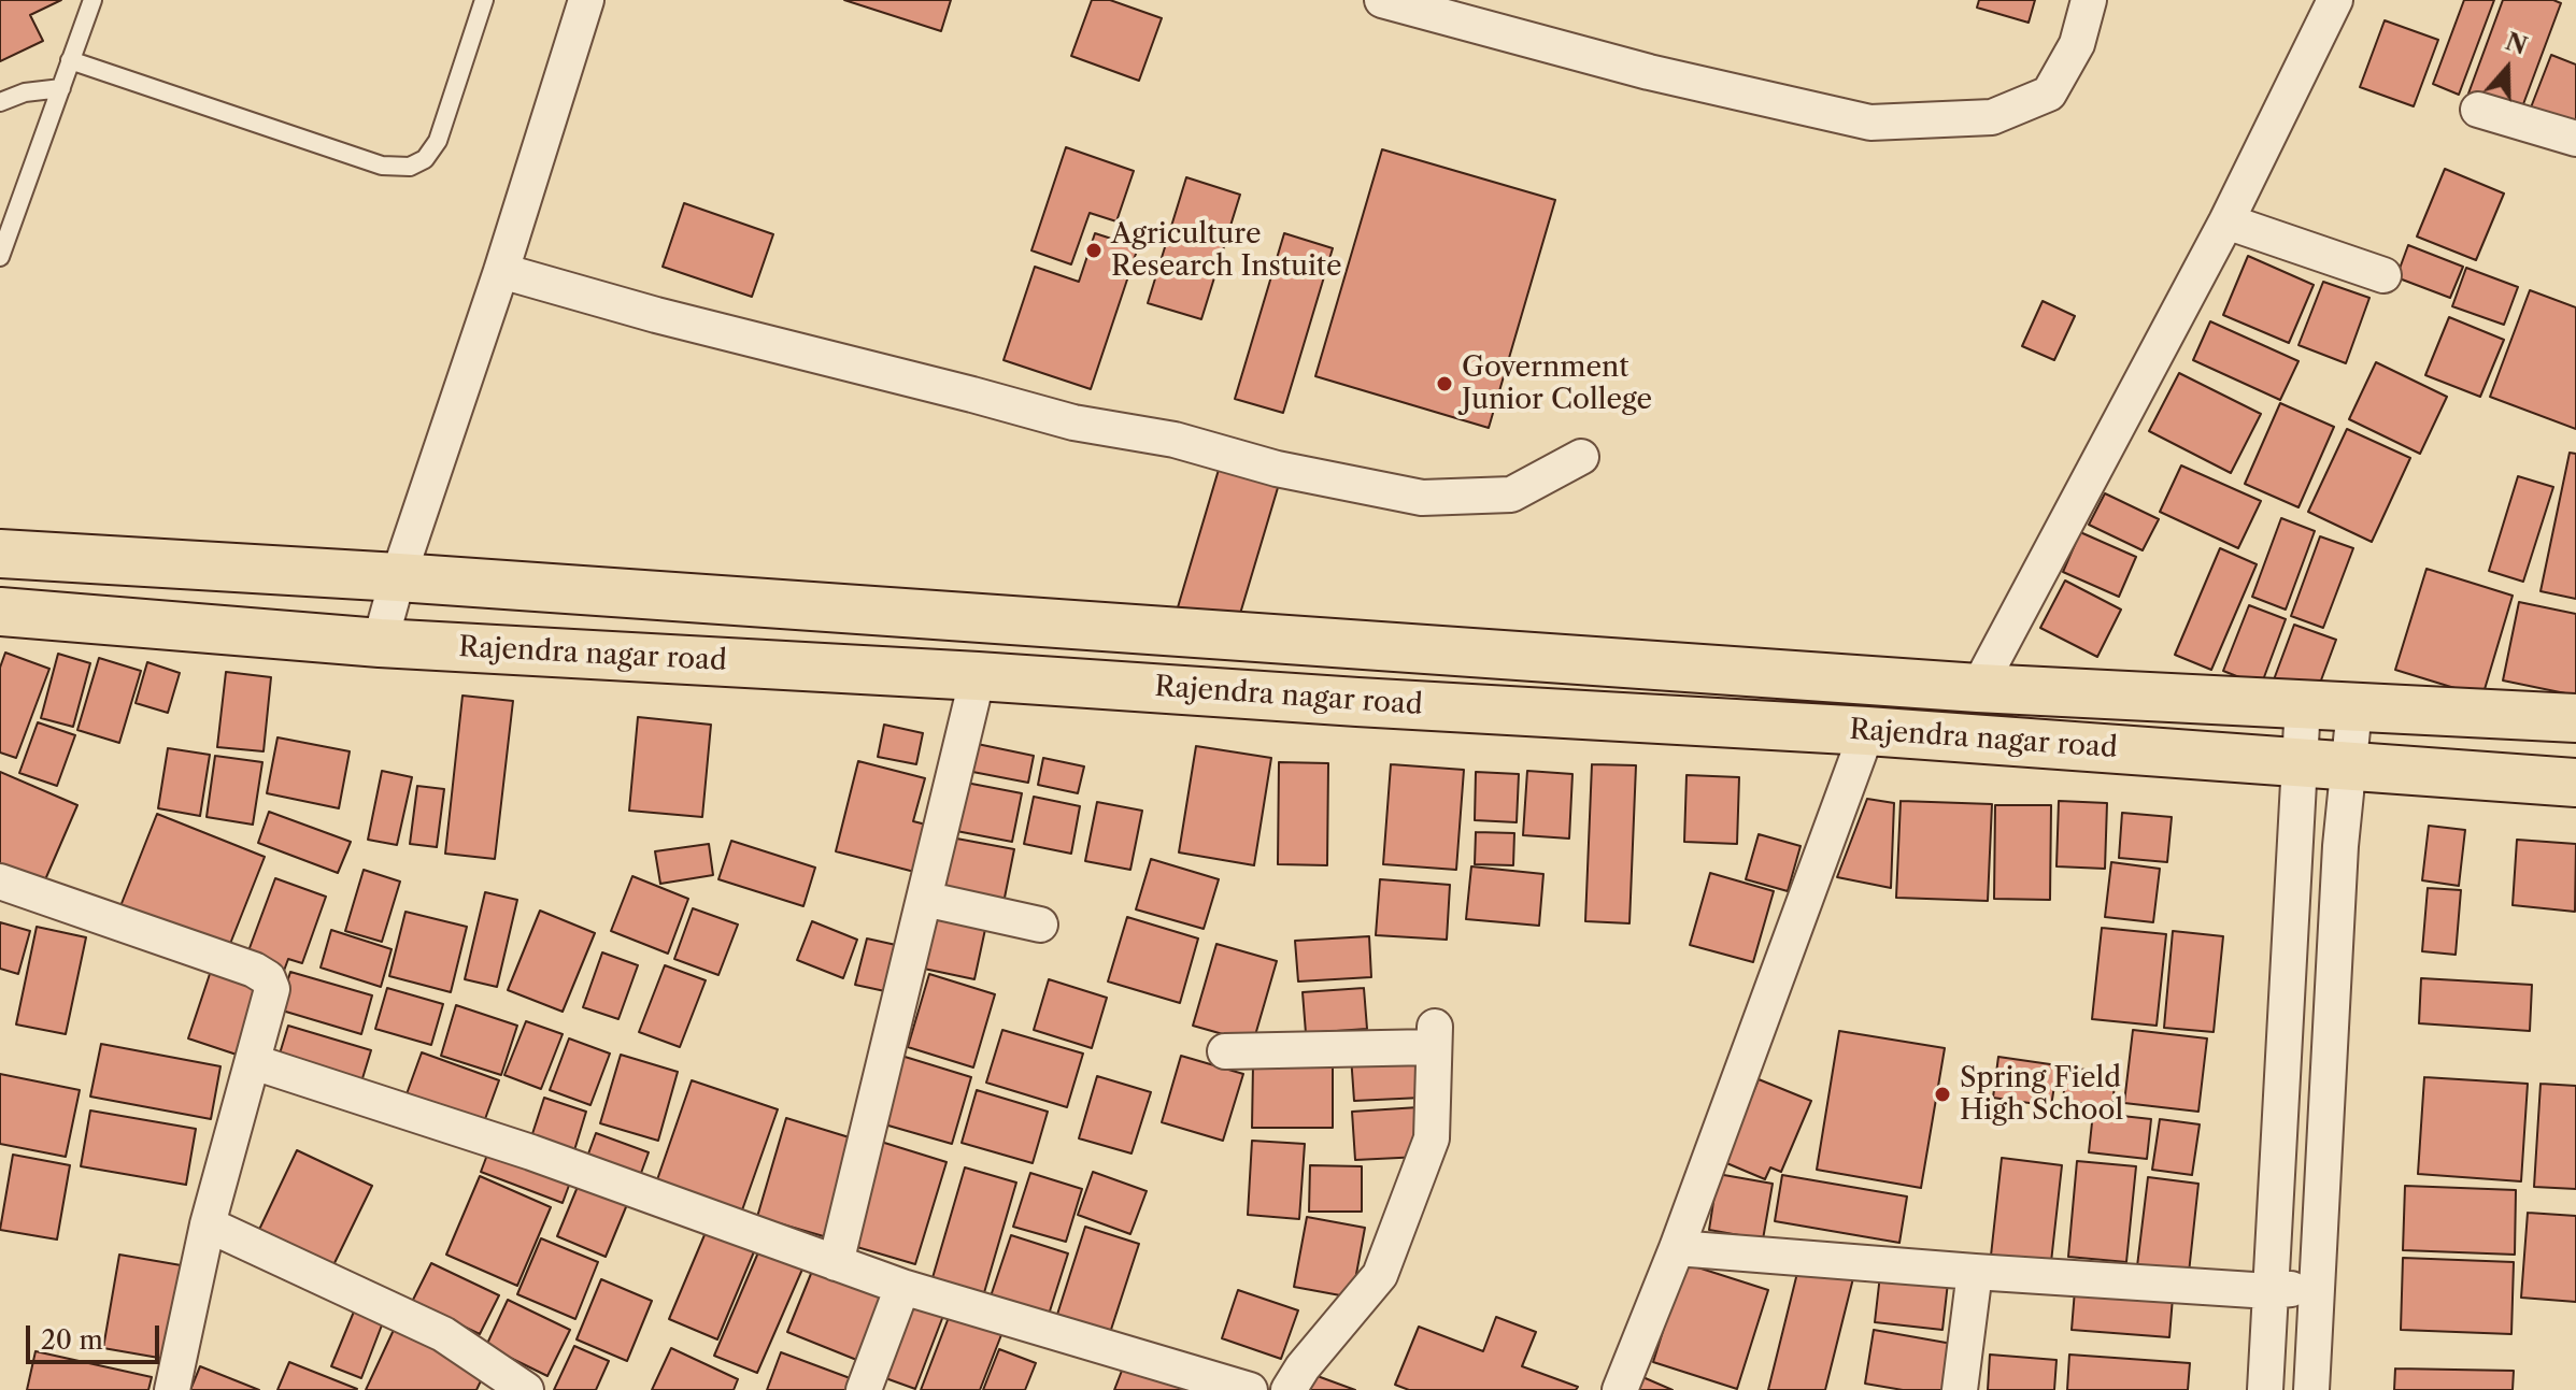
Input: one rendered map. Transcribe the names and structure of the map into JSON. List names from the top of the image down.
{
  "streets": {
    "main road": ["Rajendra nagar road"]
  },
  "places": ["Agriculture Research Instuite", "Government Junior College", "Spring Field High School"],
  "scale_bar": "20 m",
  "north": "top"
}
